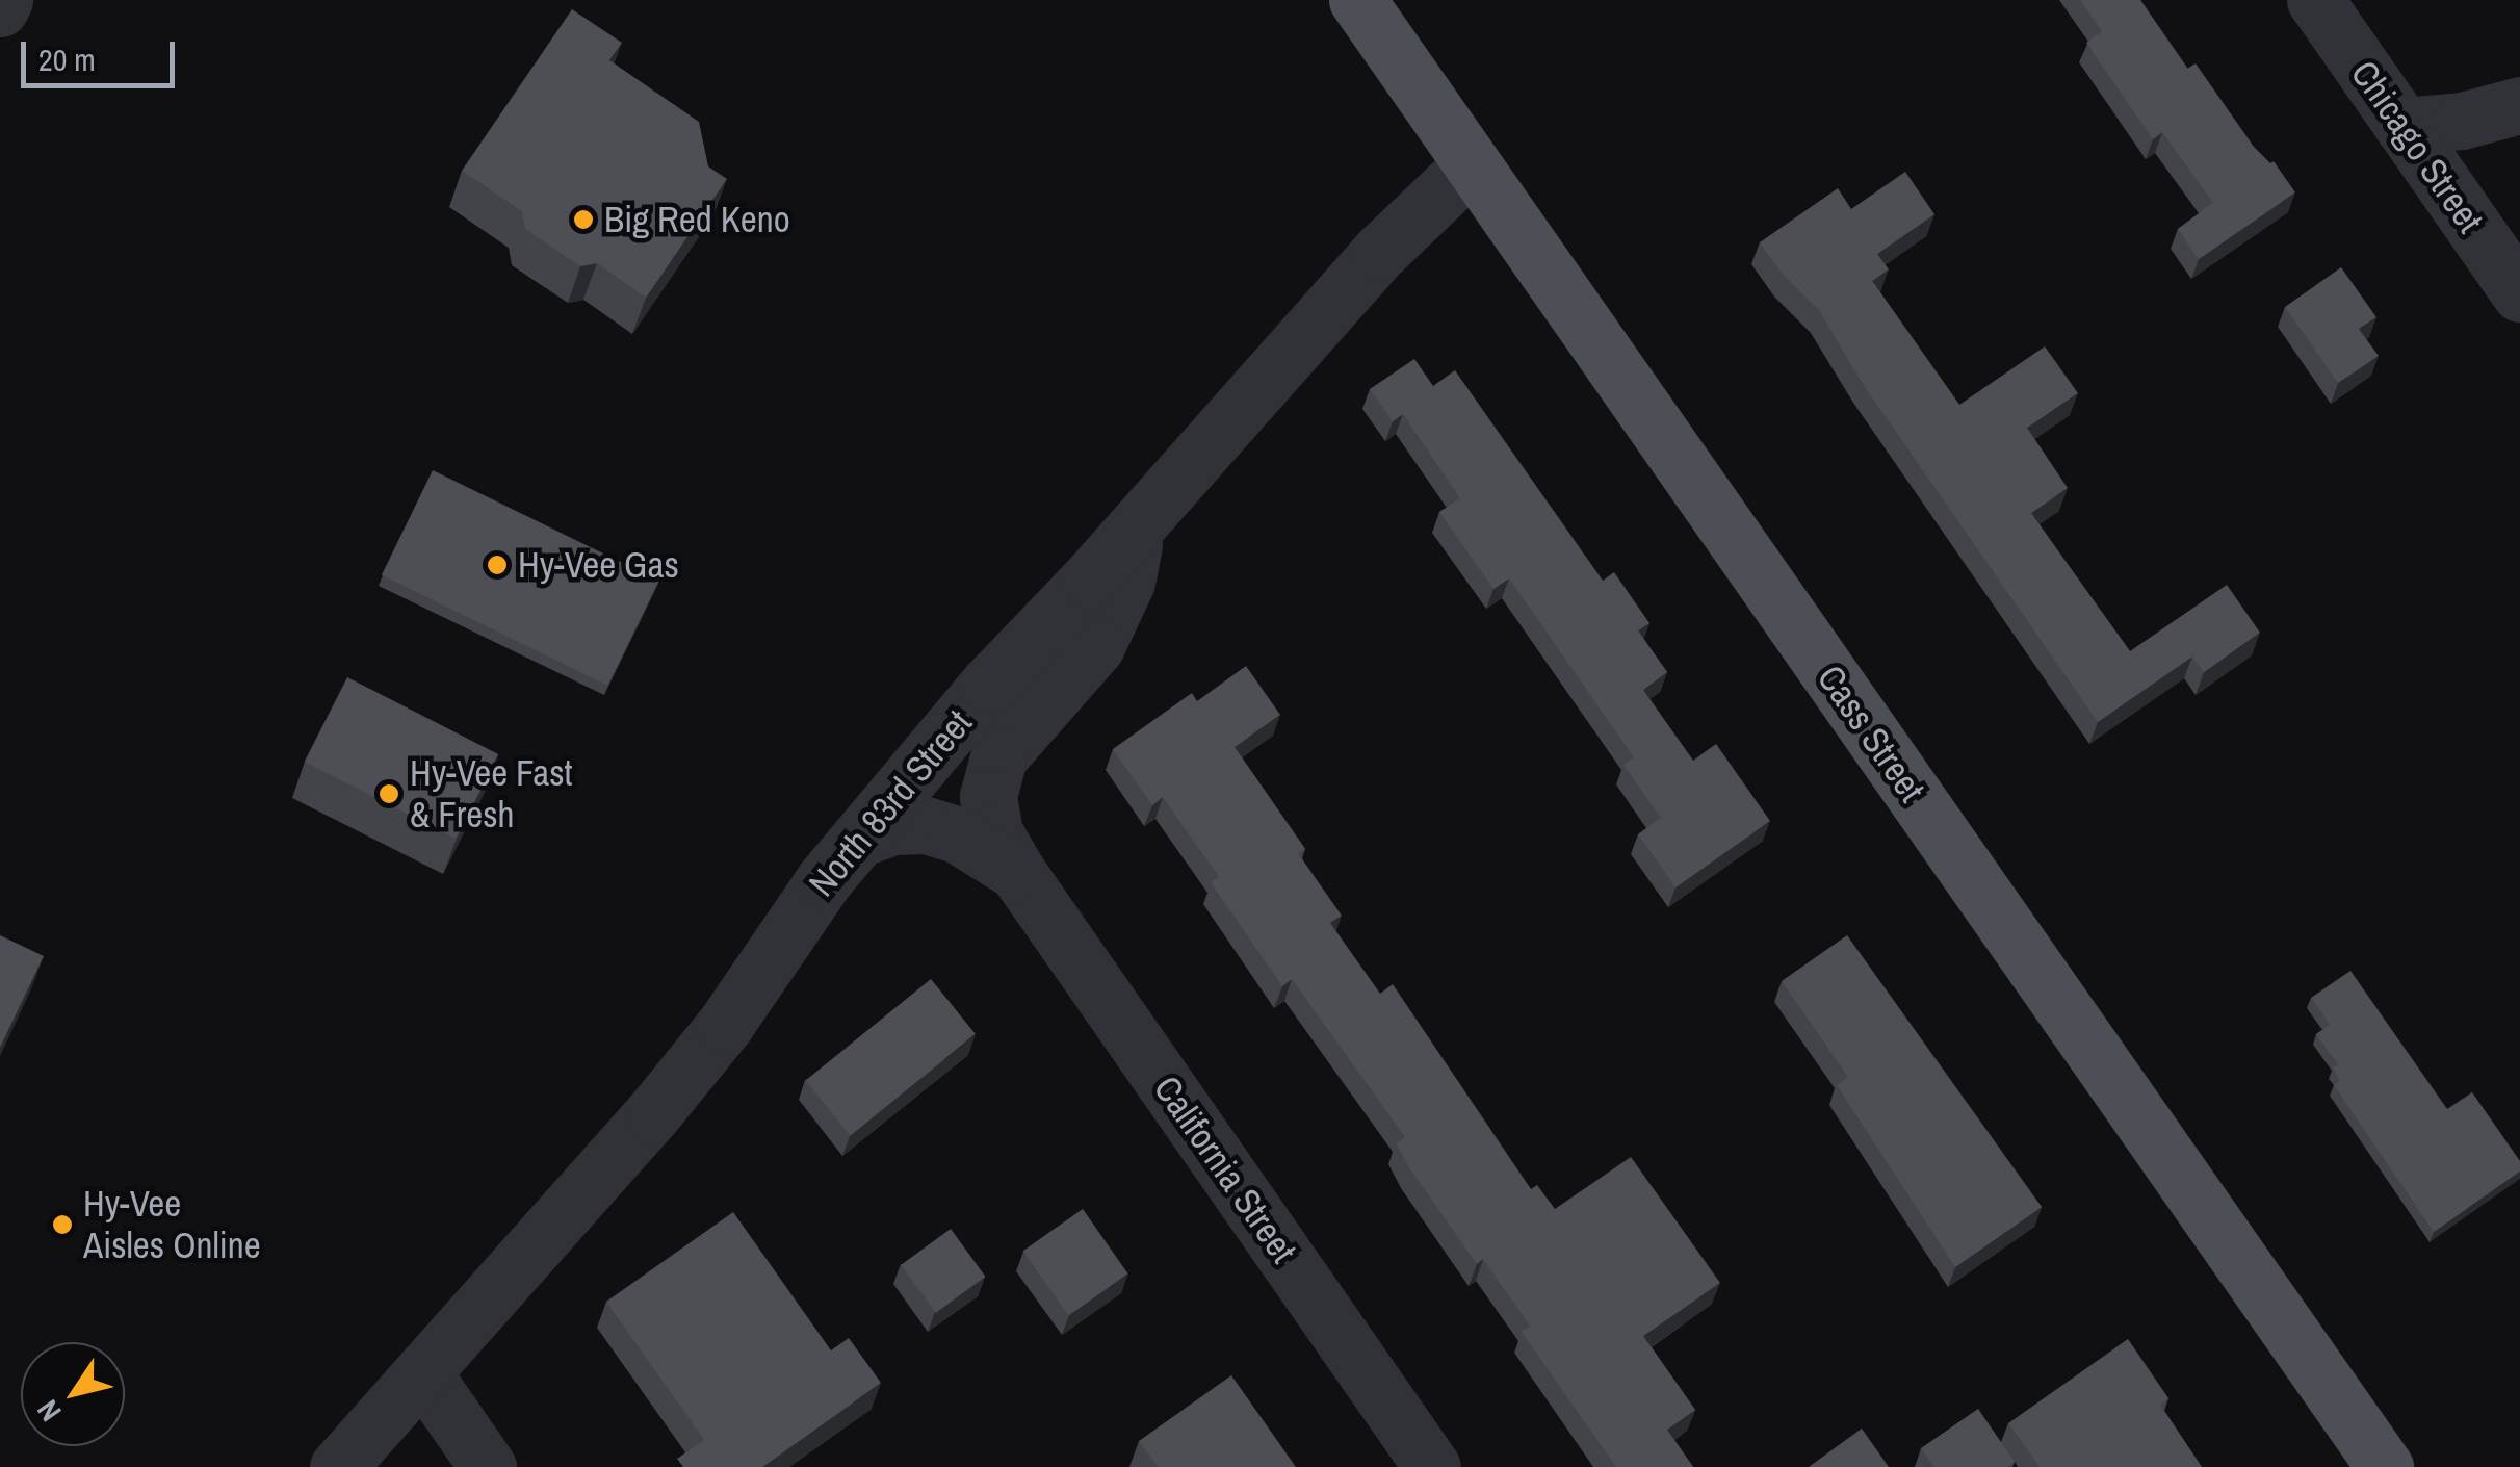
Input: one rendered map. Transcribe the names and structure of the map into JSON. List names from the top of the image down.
{
  "streets": {
    "main road": ["Cass Street"],
    "street": ["Chicago Street", "North 83rd Street", "California Street"]
  },
  "crossings": [
    ["Cass Street", "North 83rd Street"],
    ["North 83rd Street", "California Street"]
  ],
  "places": [
    "Big Red Keno",
    "Hy-Vee Gas",
    "Hy-Vee Fast & Fresh",
    "Hy-Vee Aisles Online"
  ],
  "scale_bar": "20 m",
  "north": "bottom left"
}
